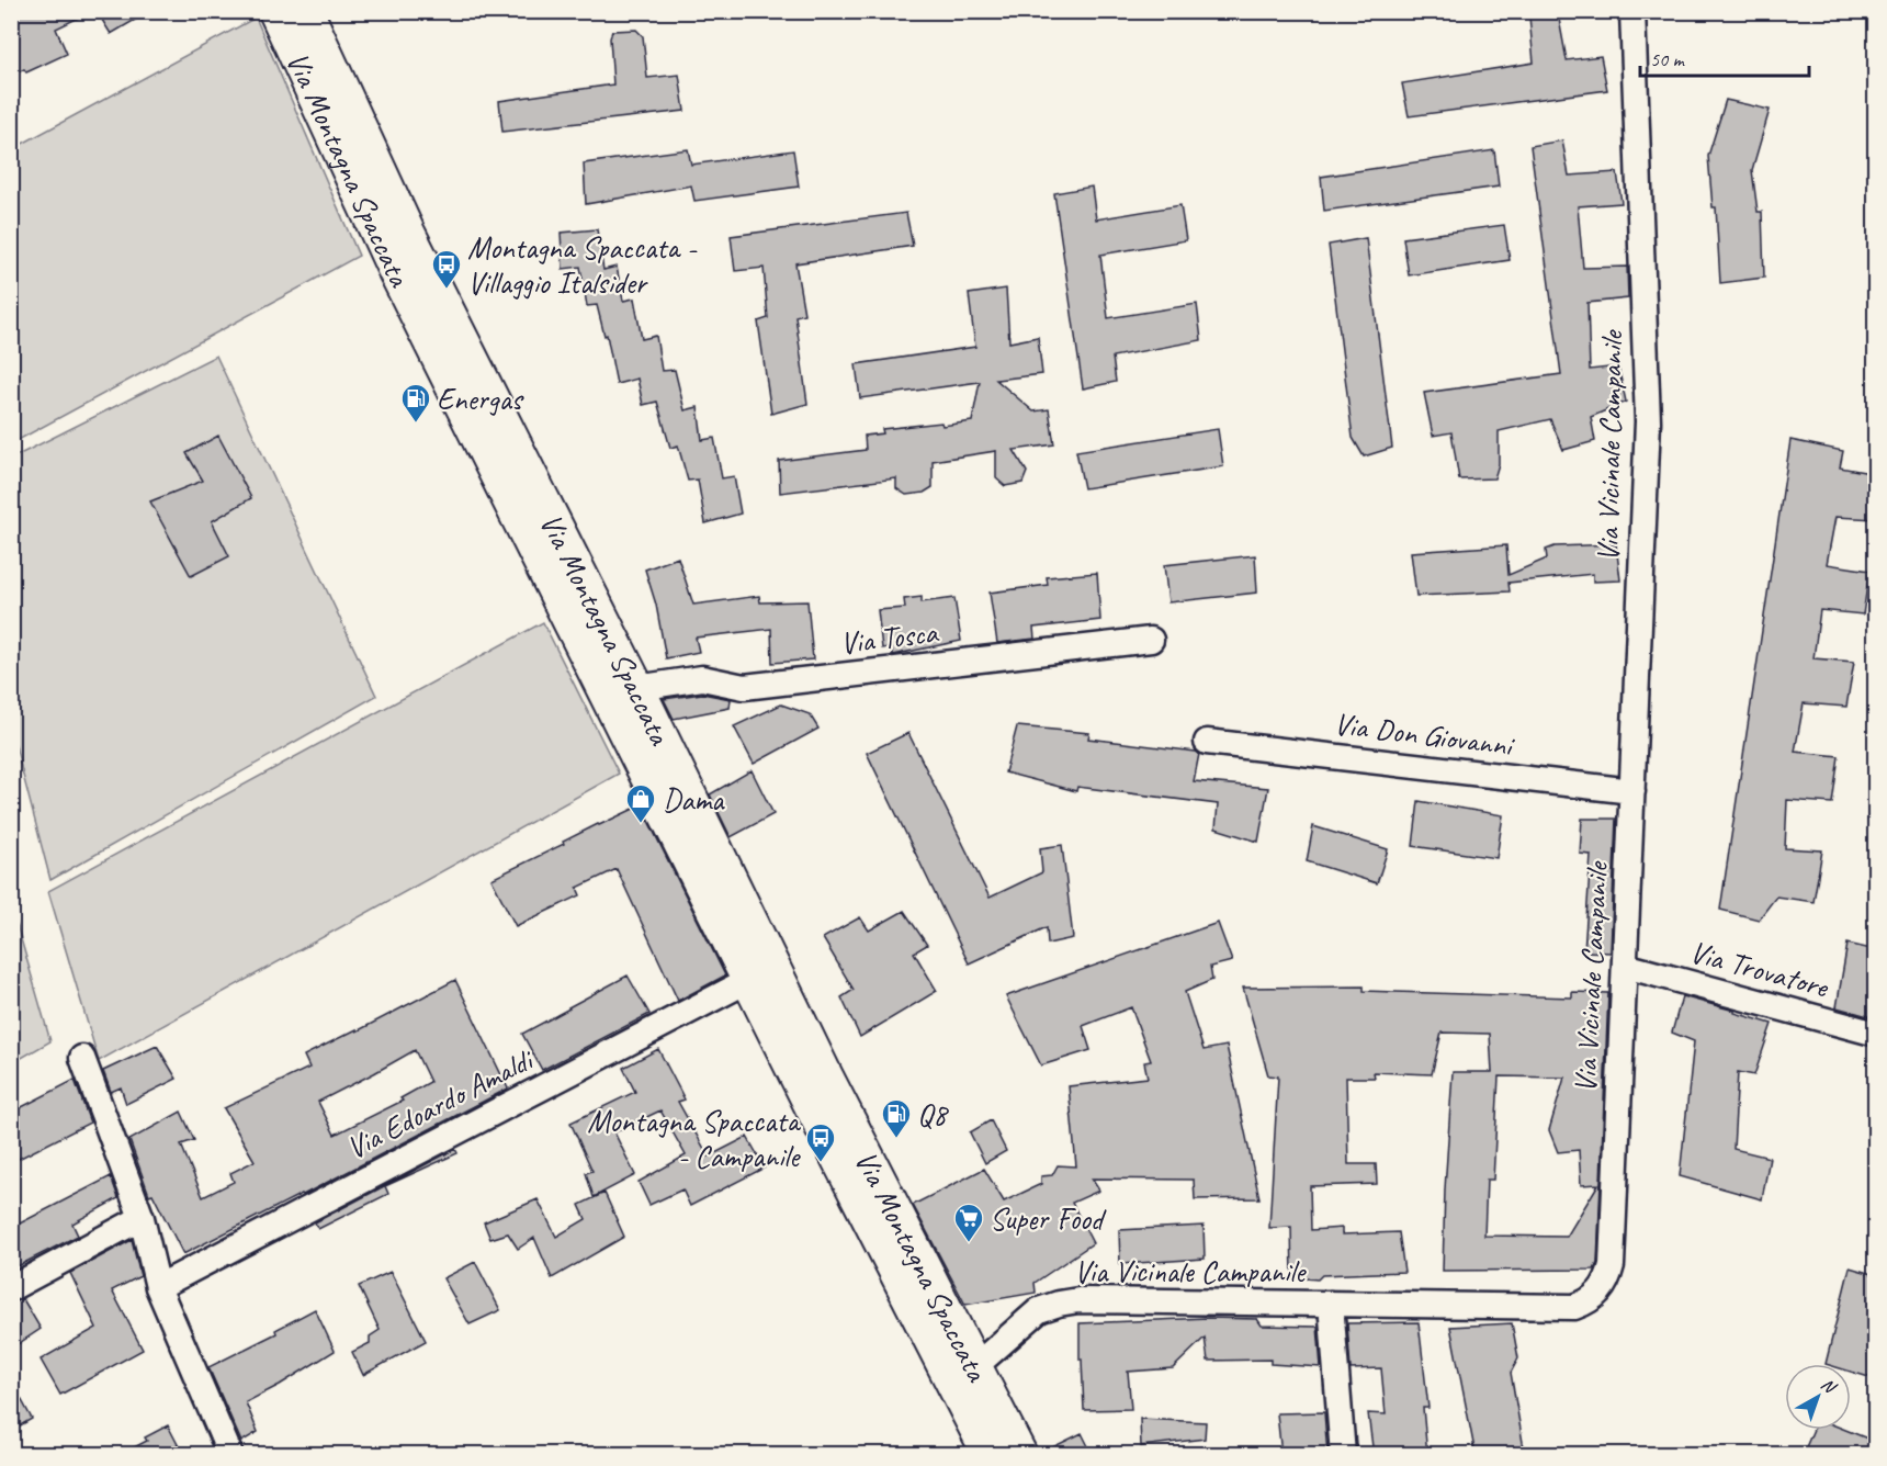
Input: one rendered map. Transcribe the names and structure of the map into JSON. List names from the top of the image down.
{
  "streets": {
    "main road": ["Via Montagna Spaccata"],
    "street": [
      "Via Vicinale Campanile",
      "Via Tosca",
      "Via Don Giovanni",
      "Via Trovatore",
      "Via Edoardo Amaldi"
    ]
  },
  "crossings": [
    ["Via Montagna Spaccata", "Via Vicinale Campanile"],
    ["Via Montagna Spaccata", "Via Tosca"],
    ["Via Montagna Spaccata", "Via Edoardo Amaldi"],
    ["Via Vicinale Campanile", "Via Don Giovanni"],
    ["Via Vicinale Campanile", "Via Trovatore"]
  ],
  "places": {
    "bus stop": ["Montagna Spaccata - Villaggio Italsider", "Montagna Spaccata - Campanile"],
    "fuel station": ["Energas", "Q8"],
    "shop": ["Dama"],
    "supermarket": ["Super Food"]
  },
  "scale_bar": "50 m",
  "north": "top right"
}
